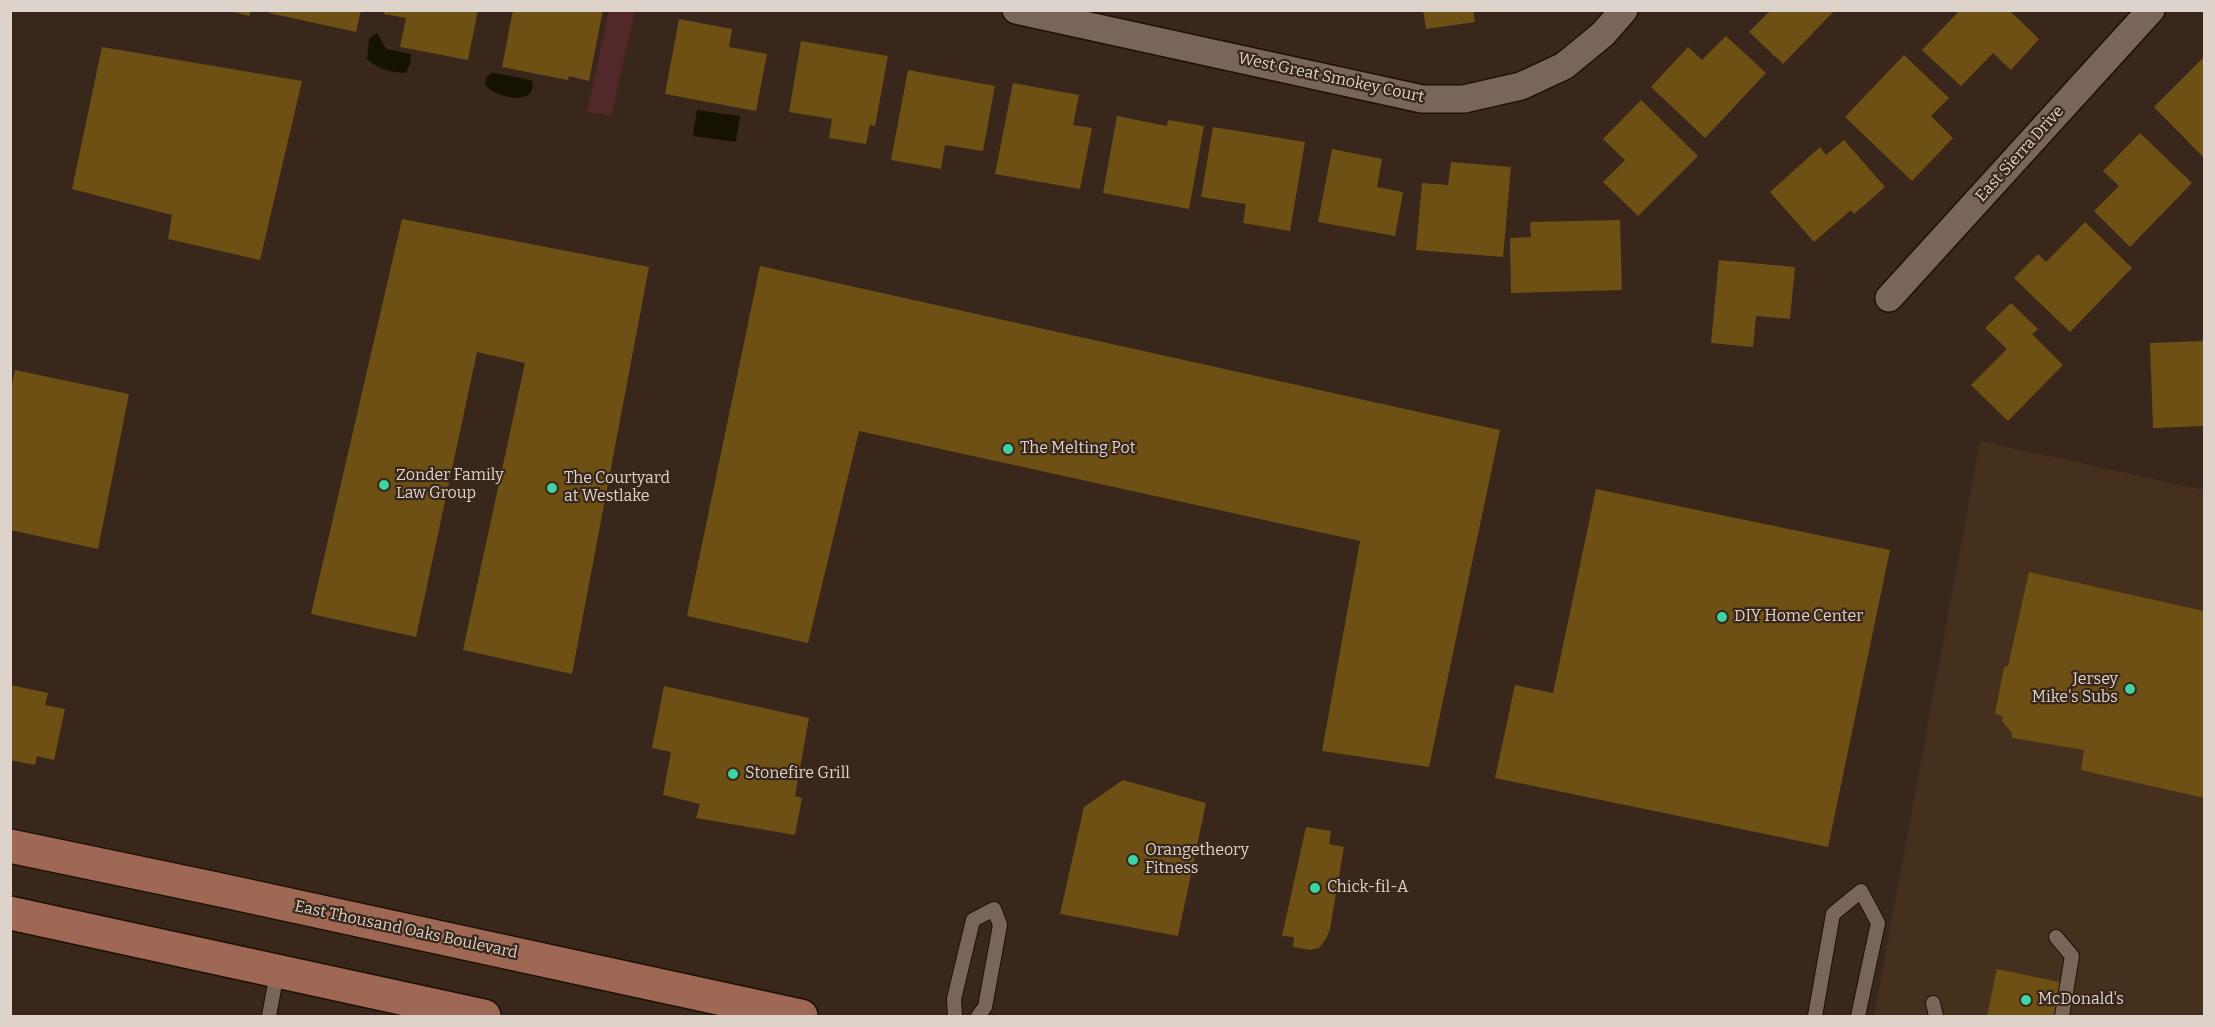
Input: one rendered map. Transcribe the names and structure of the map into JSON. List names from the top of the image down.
{
  "streets": {
    "main road": ["East Thousand Oaks Boulevard"],
    "street": ["West Great Smokey Court", "East Sierra Drive"]
  },
  "places": [
    "The Melting Pot",
    "Zonder Family Law Group",
    "The Courtyard at Westlake",
    "DIY Home Center",
    "Jersey Mike's Subs",
    "Stonefire Grill",
    "Orangetheory Fitness",
    "Chick-fil-A",
    "McDonald's"
  ]
}
